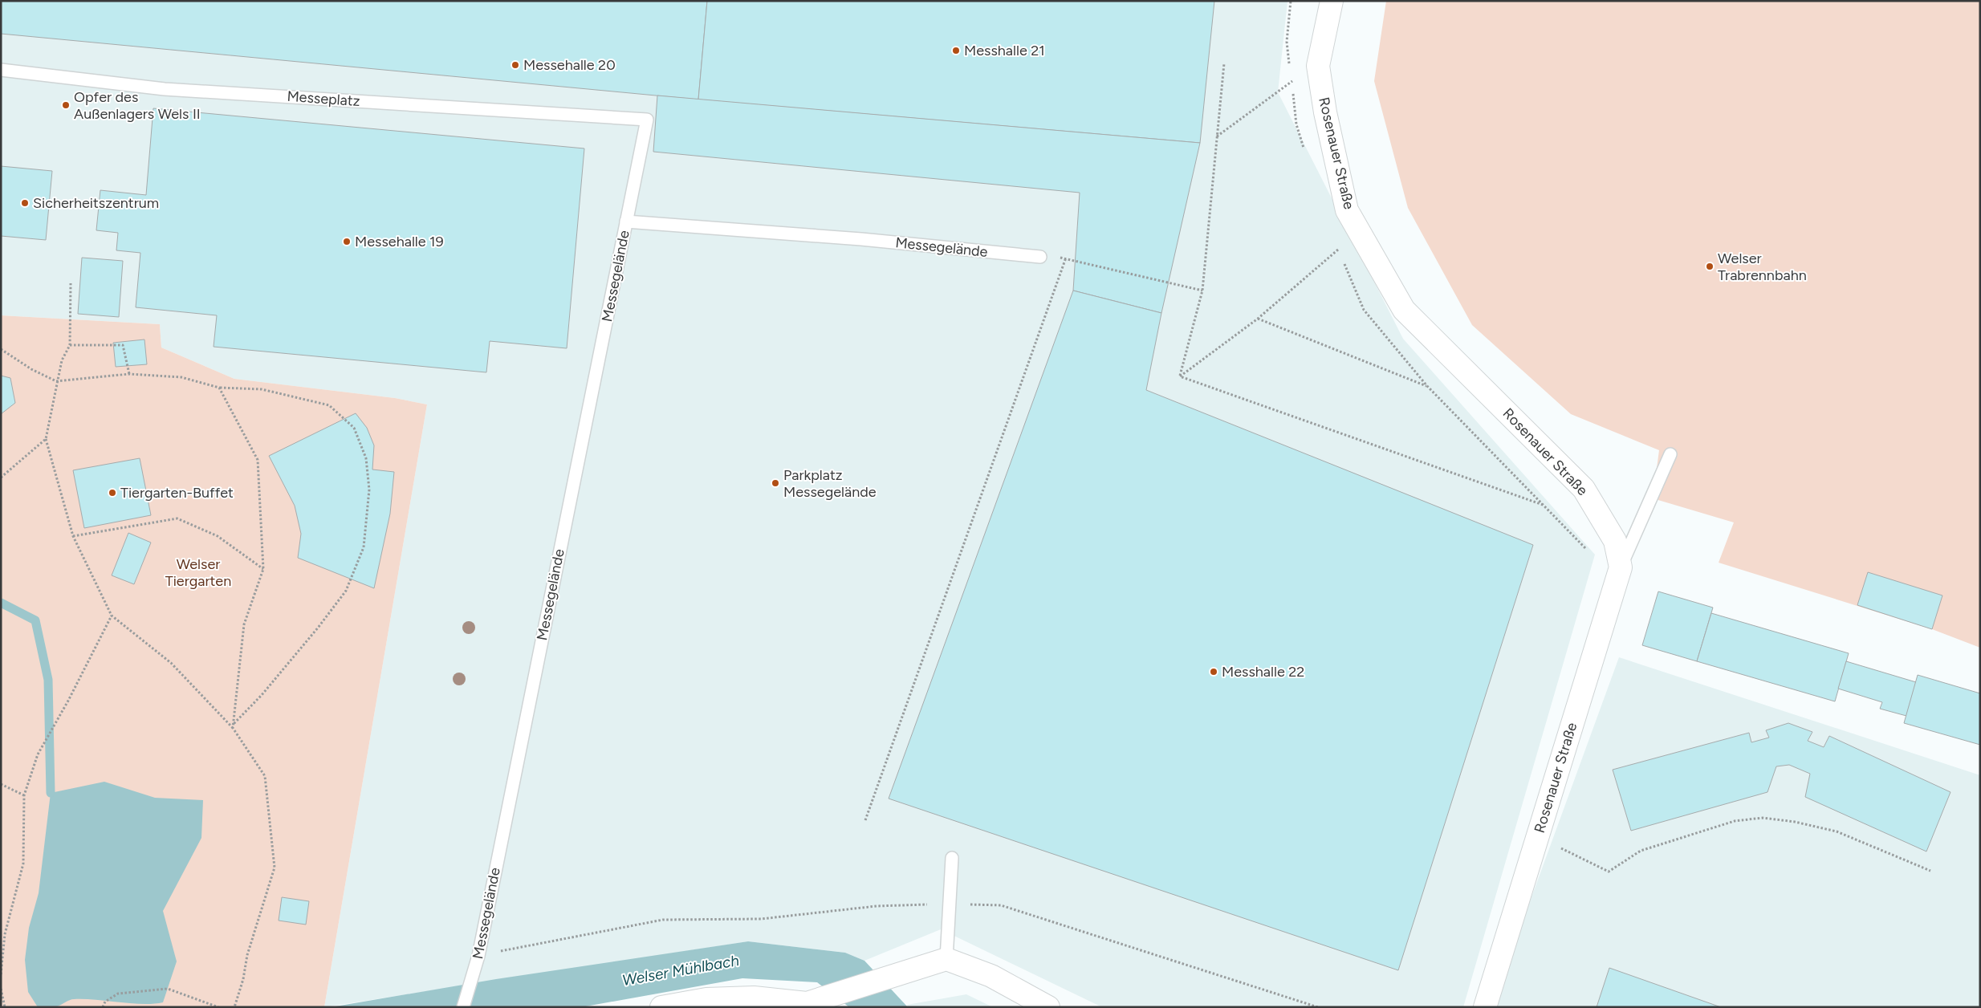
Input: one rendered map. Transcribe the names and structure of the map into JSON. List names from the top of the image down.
{
  "streets": {
    "street": ["Rosenauer Straße"],
    "lane": ["Messeplatz", "Messegelände"]
  },
  "crossings": [
    ["Messeplatz", "Messegelände"]
  ],
  "water": ["Welser Mühlbach"],
  "parks": ["Welser Tiergarten"],
  "places": [
    "Messhalle 21",
    "Messehalle 20",
    "Opfer des Außenlagers Wels II",
    "Sicherheitszentrum",
    "Messehalle 19",
    "Welser Trabrennbahn",
    "Parkplatz Messegelände",
    "Tiergarten-Buffet",
    "Messhalle 22"
  ]
}
